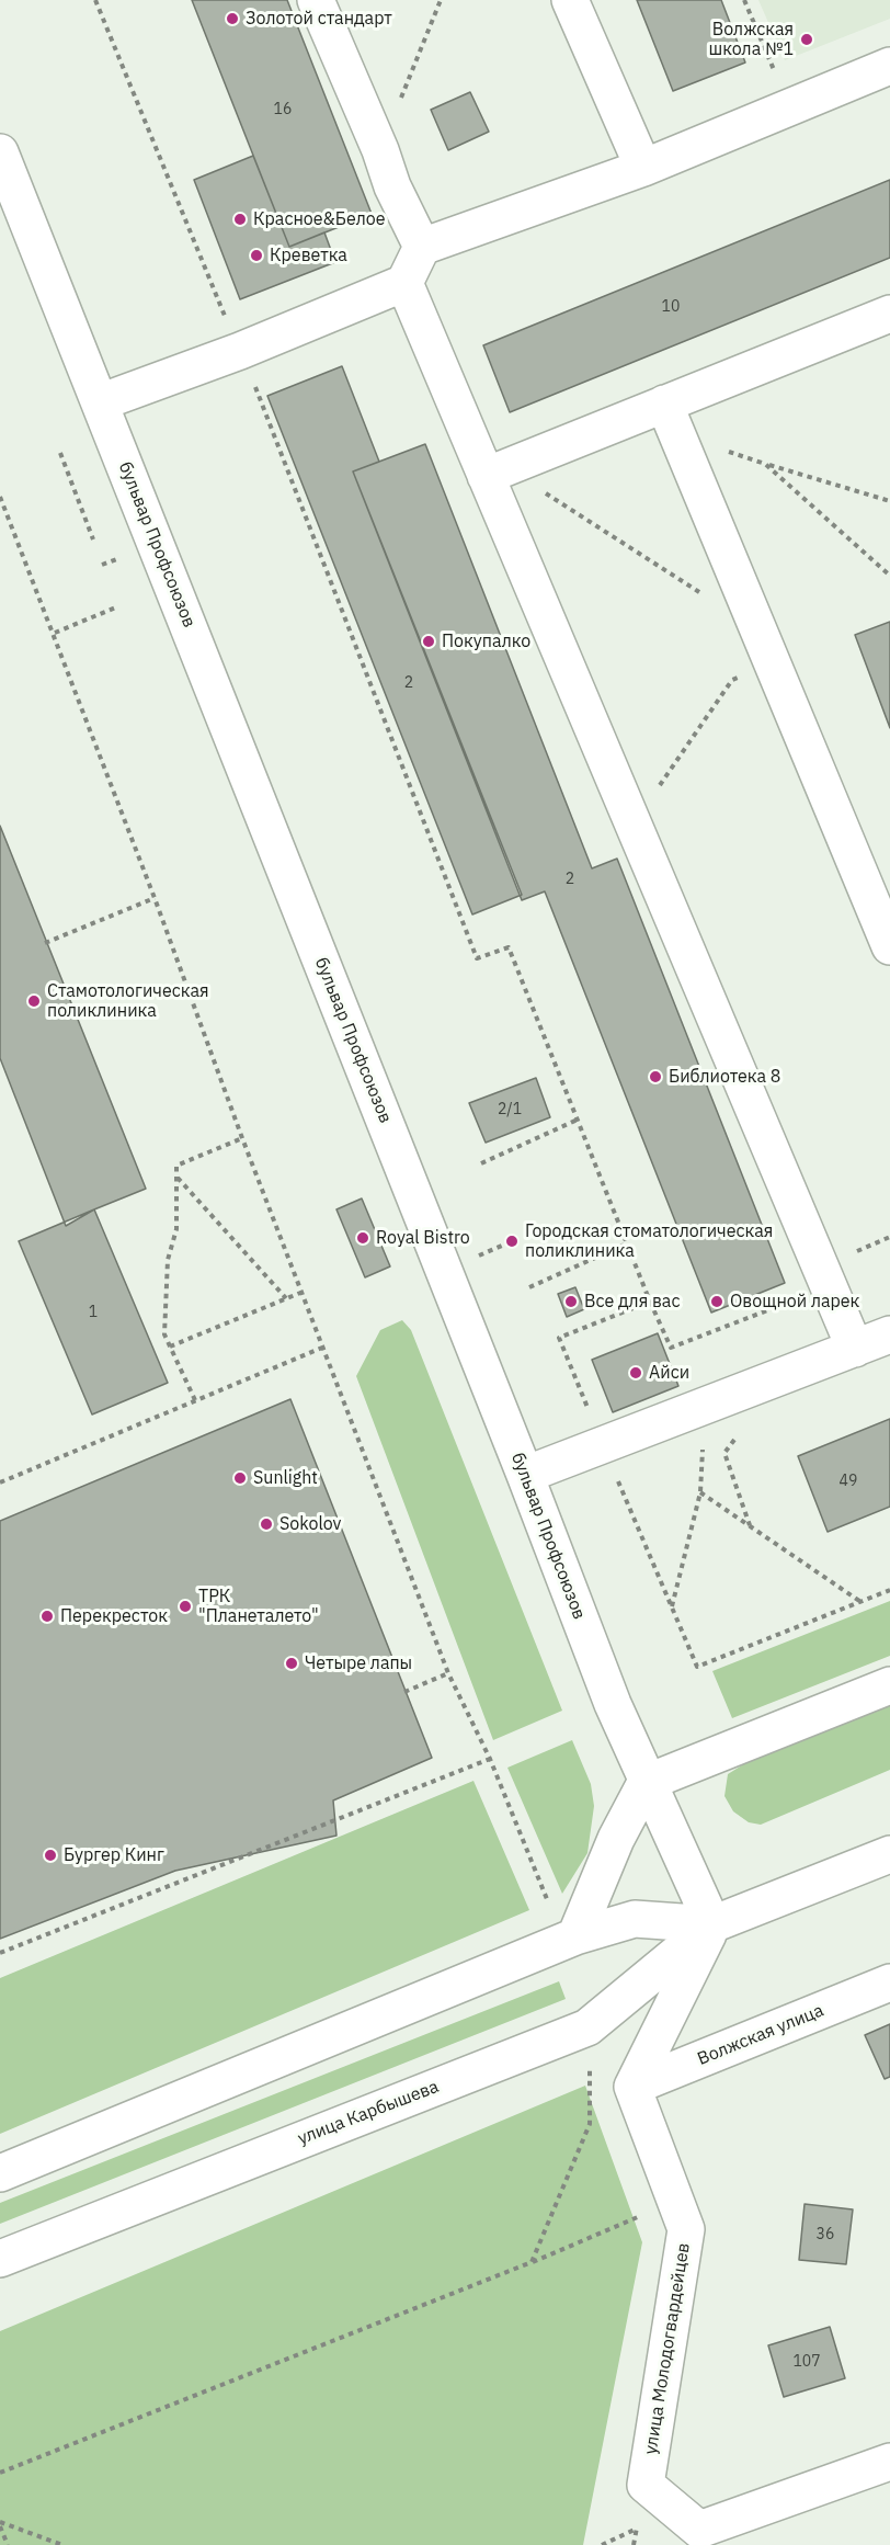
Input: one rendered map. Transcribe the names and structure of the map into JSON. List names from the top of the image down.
{
  "streets": {
    "street": [
      "бульвар Профсоюзов",
      "Волжская улица",
      "улица Карбышева",
      "улица Молодогвардейцев"
    ]
  },
  "crossings": [
    ["бульвар Профсоюзов", "улица Карбышева"],
    ["Волжская улица", "улица Молодогвардейцев"]
  ],
  "places": [
    "Золотой стандарт",
    "Волжская школа №1",
    "Красное&Белое",
    "Креветка",
    "Покупалко",
    "Стамотологическая поликлиника",
    "Библиотека 8",
    "Royal Bistro",
    "Городская стоматологическая поликлиника",
    "Все для вас",
    "Овощной ларек",
    "Айси",
    "Sunlight",
    "Sokolov",
    "ТРК \"Планеталето\"",
    "Перекресток",
    "Четыре лапы",
    "Бургер Кинг"
  ],
  "house_numbers": [
    "16",
    "10",
    "2",
    "2",
    "2/1",
    "1",
    "49",
    "36",
    "107"
  ]
}
